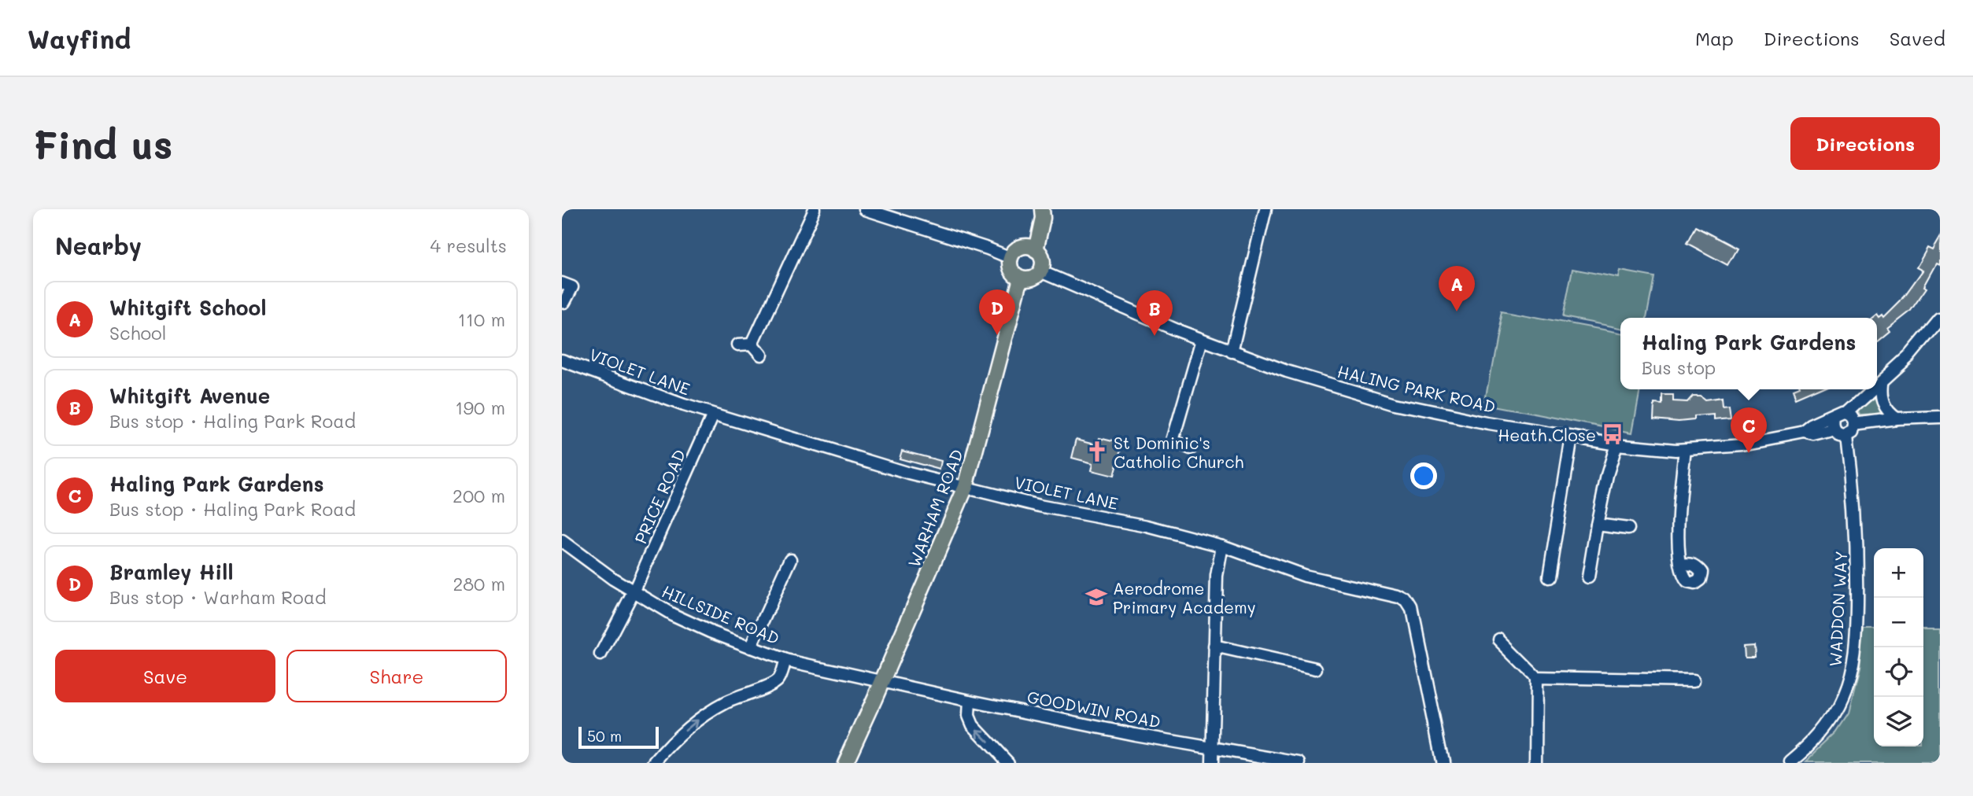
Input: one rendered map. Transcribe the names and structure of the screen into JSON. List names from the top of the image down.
{
  "streets": {
    "main road": ["WARHAM ROAD"],
    "street": [
      "VIOLET LANE",
      "HALING PARK ROAD",
      "PRICE ROAD",
      "WADDON WAY",
      "HILLSIDE ROAD",
      "GOODWIN ROAD"
    ]
  },
  "crossings": [
    ["VIOLET LANE", "PRICE ROAD"],
    ["VIOLET LANE", "WARHAM ROAD"],
    ["HALING PARK ROAD", "WARHAM ROAD"],
    ["HALING PARK ROAD", "WADDON WAY"],
    ["PRICE ROAD", "HILLSIDE ROAD"],
    ["WARHAM ROAD", "HILLSIDE ROAD"],
    ["WARHAM ROAD", "GOODWIN ROAD"],
    ["HILLSIDE ROAD", "GOODWIN ROAD"]
  ],
  "places": {
    "bus stop": ["Heath Close"],
    "church": ["St Dominic's Catholic Church"],
    "school or university": ["Aerodrome Primary Academy"]
  },
  "scale_bar": "50 m",
  "page": {
    "header": "Wayfind",
    "nav": ["Map", "Directions", "Saved"],
    "buttons": [
      "Directions",
      ["Save", "Share"]
    ],
    "title": "Find us",
    "heading": ["Nearby", "4 results"],
    "pins": [
      "A",
      "D",
      "B",
      "C"
    ],
    "list": [
      {
        "mark": "A",
        "name": "Whitgift School",
        "note": "School",
        "value": "110 m"
      },
      {
        "mark": "B",
        "name": "Whitgift Avenue",
        "note": "Bus stop · Haling Park Road",
        "value": "190 m"
      },
      {
        "mark": "C",
        "name": "Haling Park Gardens",
        "note": "Bus stop · Haling Park Road",
        "value": "200 m"
      },
      {
        "mark": "D",
        "name": "Bramley Hill",
        "note": "Bus stop · Warham Road",
        "value": "280 m"
      }
    ],
    "popup": ["Haling Park Gardens", "Bus stop"],
    "map_buttons": ["+", "−"],
    "scale": "50 m"
  }
}
